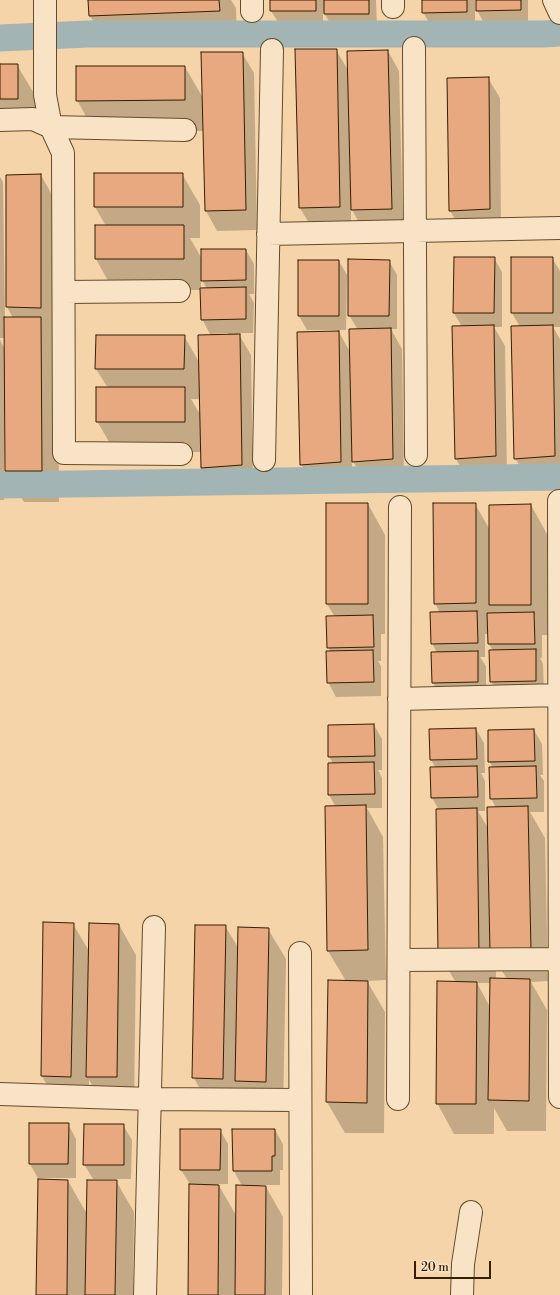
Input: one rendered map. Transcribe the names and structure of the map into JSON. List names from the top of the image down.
{
  "scale_bar": "20 m"
}
